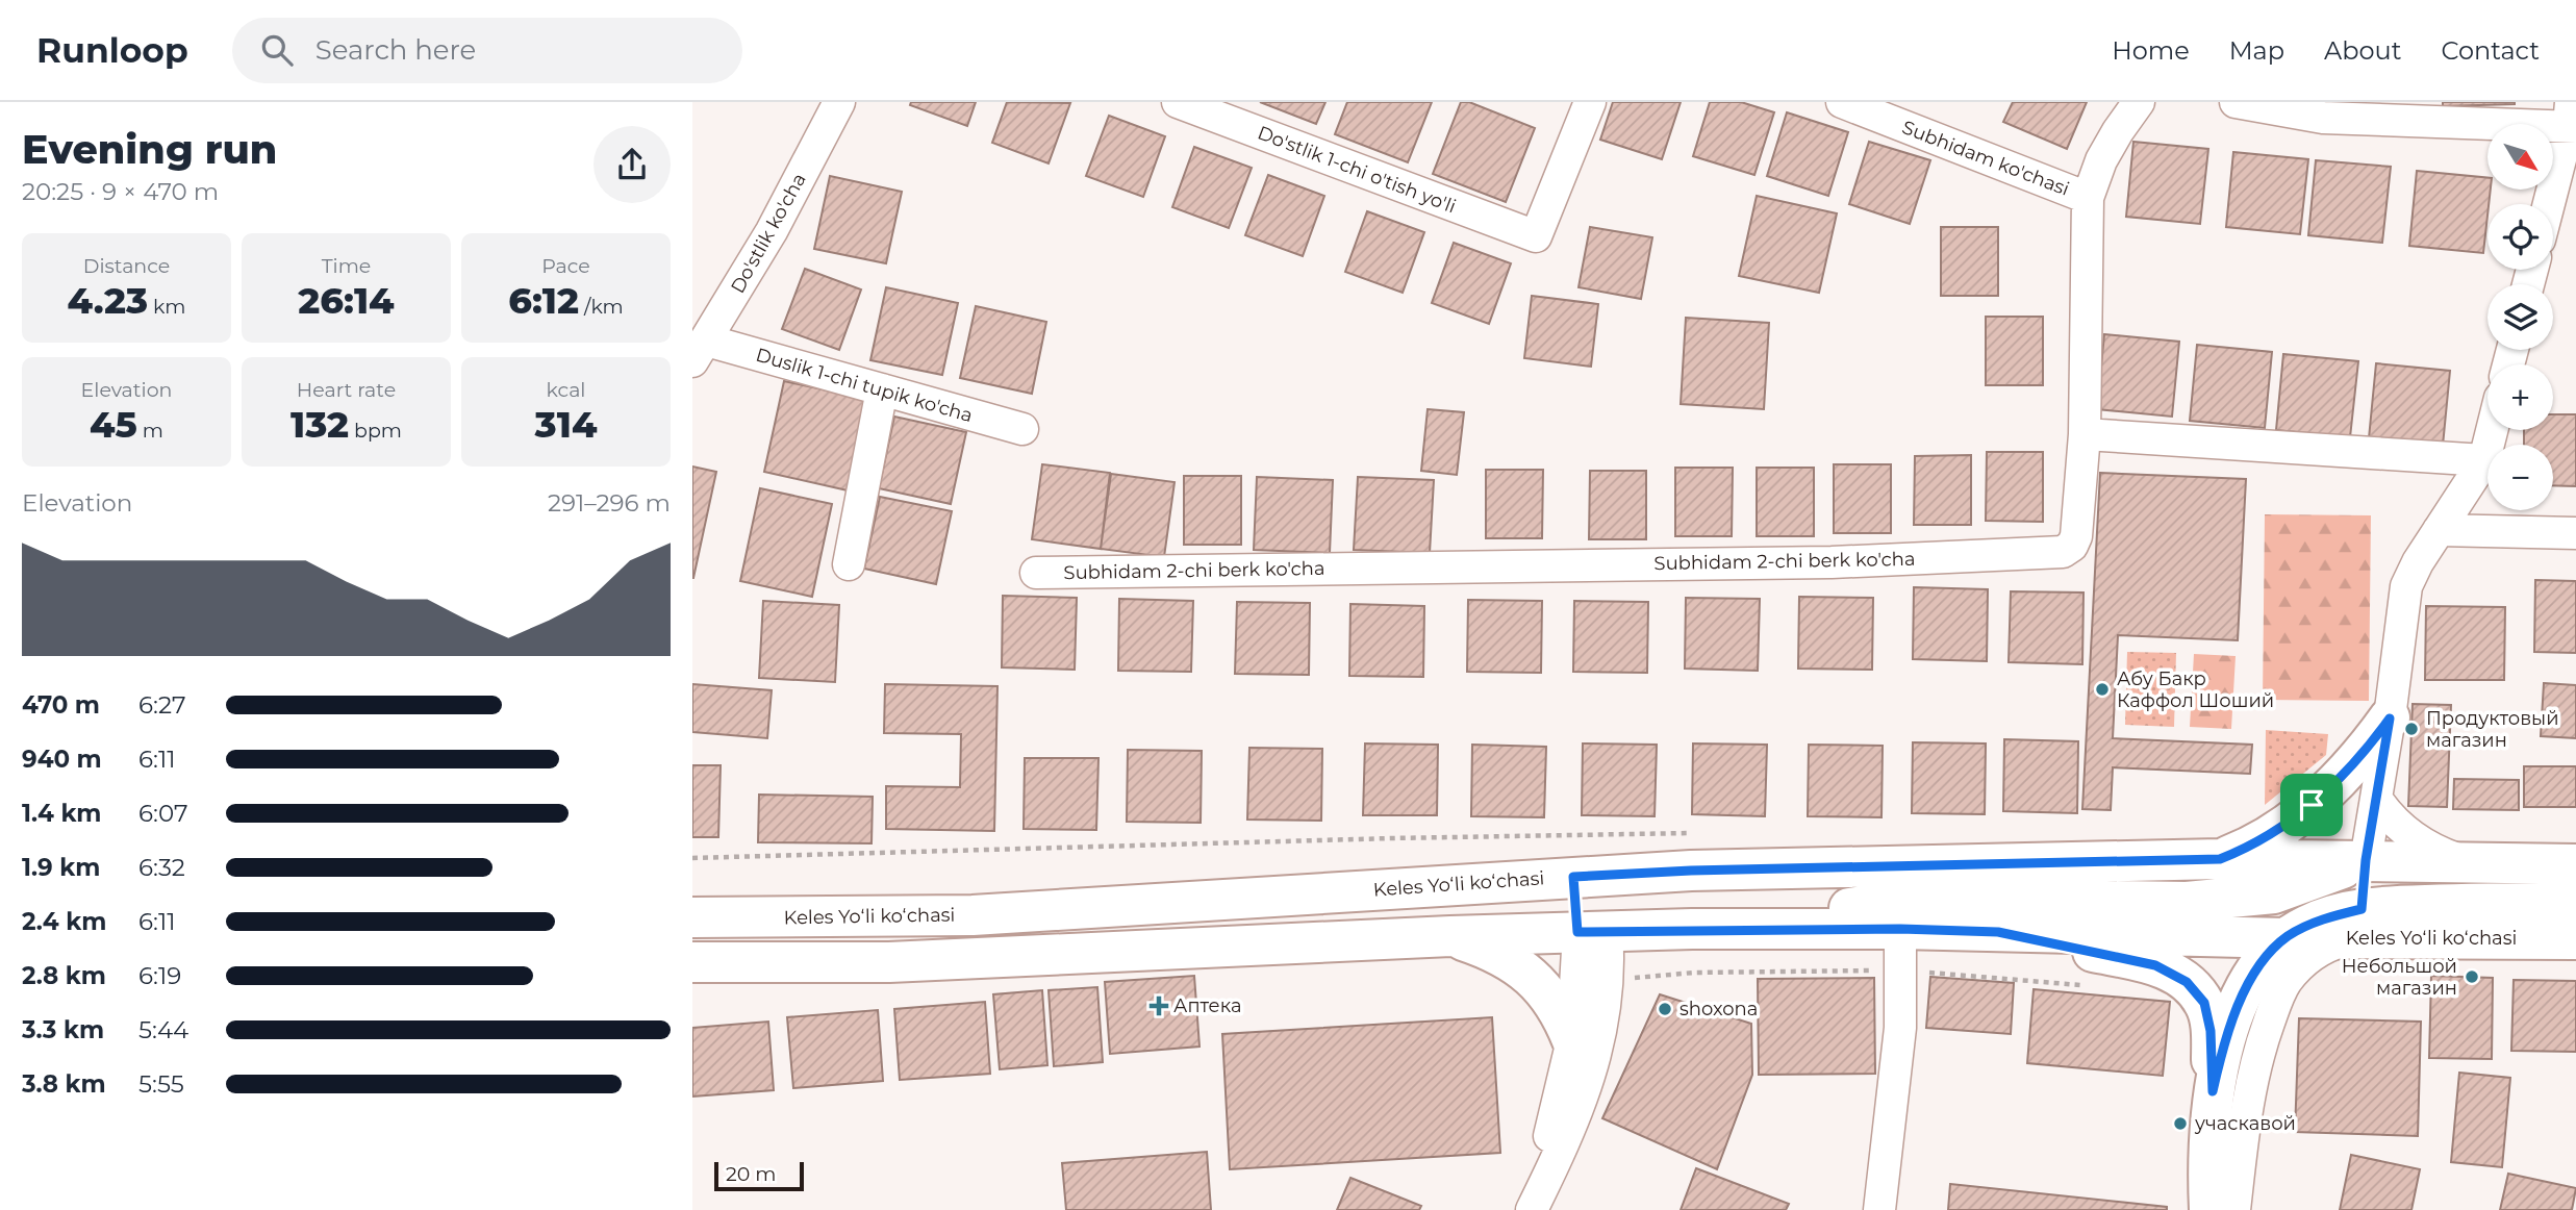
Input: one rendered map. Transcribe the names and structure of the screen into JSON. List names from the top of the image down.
{
  "streets": {
    "main road": ["Keles Yoʻli koʻchasi"],
    "street": [
      "Subhidam ko'chasi",
      "Do'stlik 1-chi o'tish yo'li",
      "Do'stlik ko'cha",
      "Duslik 1-chi tupik ko'cha",
      "Subhidam 2-chi berk ko'cha"
    ]
  },
  "crossings": [
    ["Subhidam ko'chasi", "Subhidam 2-chi berk ko'cha"],
    ["Do'stlik ko'cha", "Duslik 1-chi tupik ko'cha"]
  ],
  "places": {
    "other": [
      "Абу Бакр Каффол Шоший",
      "Продуктовый магазин",
      "Небольшой магазин",
      "shoxona",
      "учаскавой"
    ],
    "health": ["Аптека"]
  },
  "scale_bar": "20 m",
  "north": "bottom right",
  "page": {
    "header": "Runloop",
    "search": "Search here",
    "nav": [
      "Home",
      "Map",
      "About",
      "Contact"
    ],
    "heading": ["Evening run", "20:25 · 9 × 470 m"],
    "map_buttons": ["+", "−"],
    "stats": [
      ["Distance", "4.23 km"],
      ["Time", "26:14"],
      ["Pace", "6:12 /km"],
      ["Elevation", "45 m"],
      ["Heart rate", "132 bpm"],
      ["kcal", "314"]
    ],
    "chart": ["Elevation", "291–296 m"],
    "list": [
      {
        "name": "470 m",
        "note": "6:27"
      },
      {
        "name": "940 m",
        "note": "6:11"
      },
      {
        "name": "1.4 km",
        "note": "6:07"
      },
      {
        "name": "1.9 km",
        "note": "6:32"
      },
      {
        "name": "2.4 km",
        "note": "6:11"
      },
      {
        "name": "2.8 km",
        "note": "6:19"
      },
      {
        "name": "3.3 km",
        "note": "5:44"
      },
      {
        "name": "3.8 km",
        "note": "5:55"
      }
    ],
    "scale": "20 m"
  }
}
